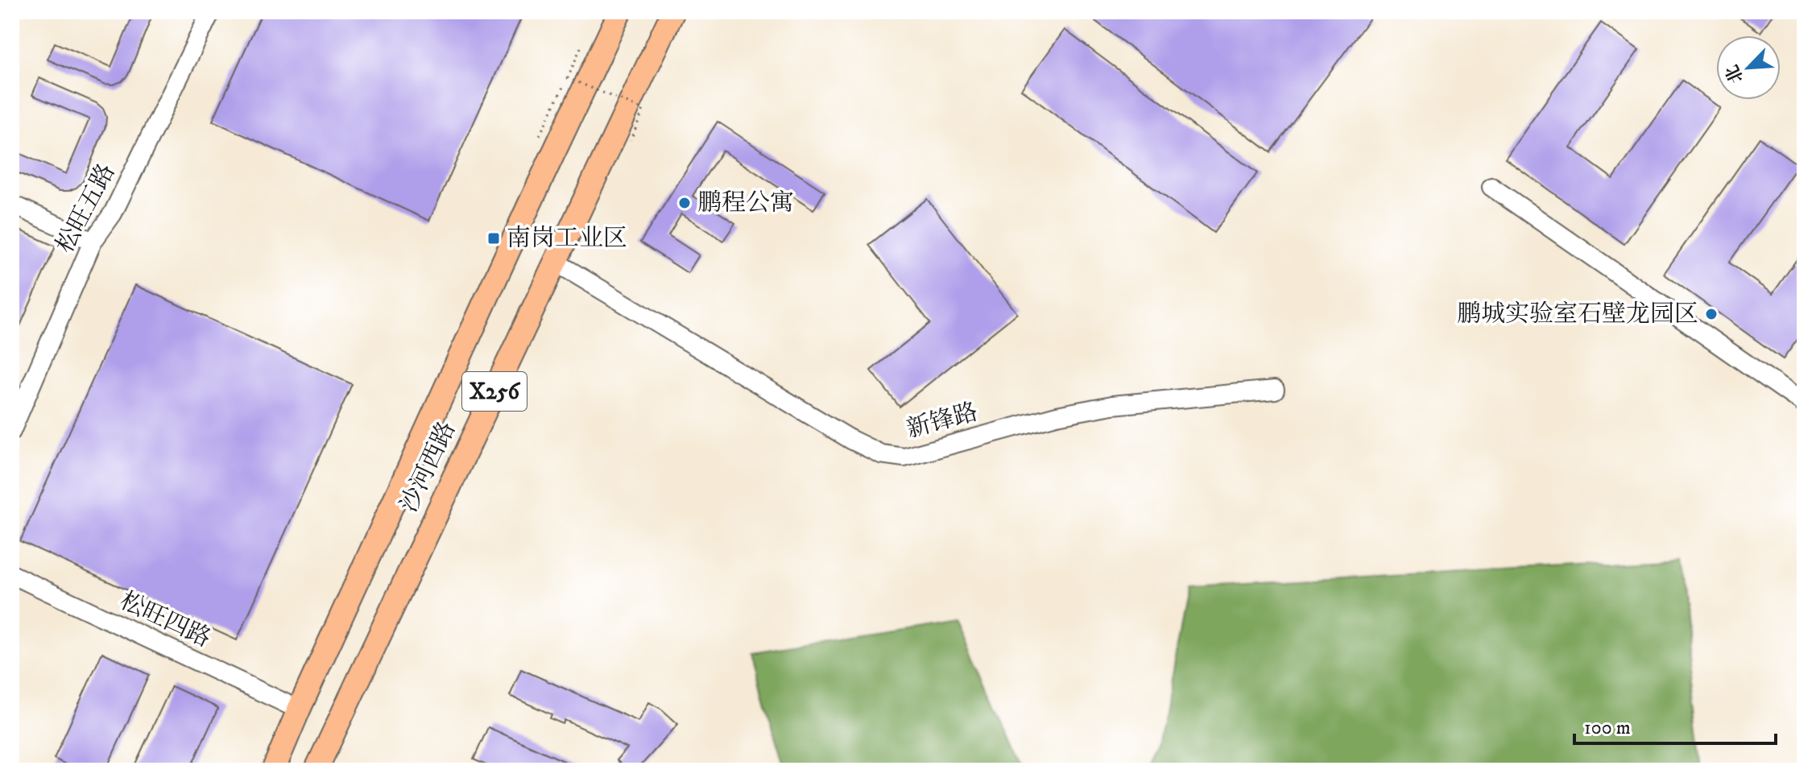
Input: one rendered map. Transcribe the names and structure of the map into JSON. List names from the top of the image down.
{
  "streets": {
    "main road": ["X256", "沙河西路"],
    "street": ["松旺五路", "新锋路", "松旺四路"]
  },
  "crossings": [
    ["新锋路", "沙河西路"],
    ["沙河西路", "松旺四路"]
  ],
  "places": {
    "other": ["鹏程公寓", "鹏城实验室石壁龙园区"],
    "transit": ["南岗工业区"]
  },
  "scale_bar": "100 m",
  "north": "bottom left"
}
